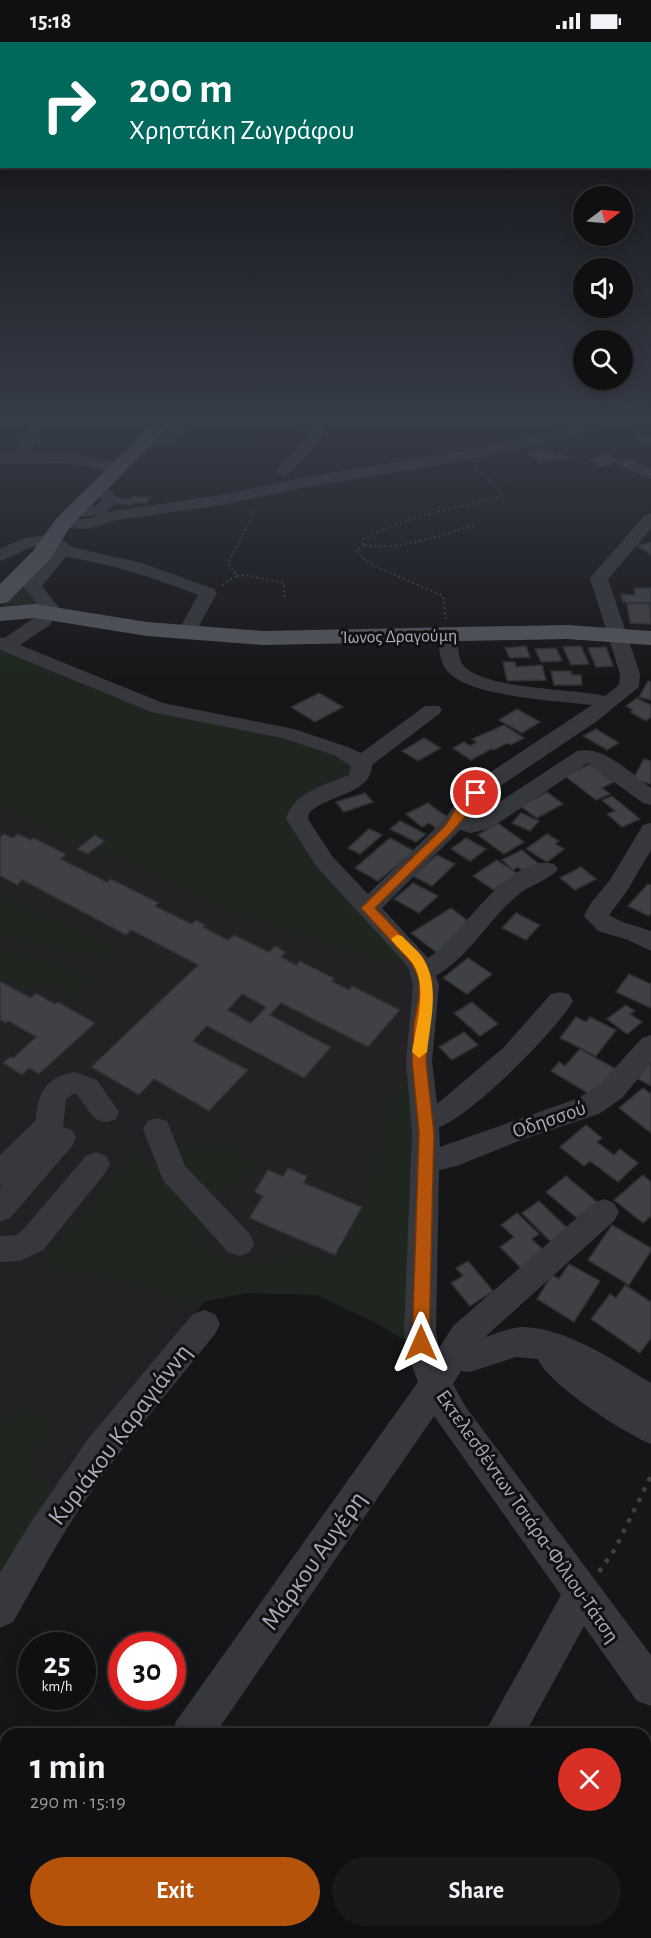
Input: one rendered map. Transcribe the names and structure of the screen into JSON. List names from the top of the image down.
{
  "streets": {
    "main road": ["Ίωνος Δραγούμη"],
    "street": [
      "Οδησσού",
      "Κυριάκου Καραγιάννη",
      "Εκτελεσθέντων Τσιάρα-Φίλιου-Τάτση",
      "Μάρκου Αυγέρη"
    ]
  },
  "crossings": [
    ["Οδησσού", "Εκτελεσθέντων Τσιάρα-Φίλιου-Τάτση"],
    ["Εκτελεσθέντων Τσιάρα-Φίλιου-Τάτση", "Μάρκου Αυγέρη"]
  ],
  "north": "right",
  "page": {
    "status": "15:18",
    "turn": ["200 m", "Χρηστάκη Ζωγράφου"],
    "speed": "25 km/h",
    "limit": "30",
    "heading": ["1 min", "290 m · 15:19"],
    "buttons": ["Exit", "Share"]
  }
}
